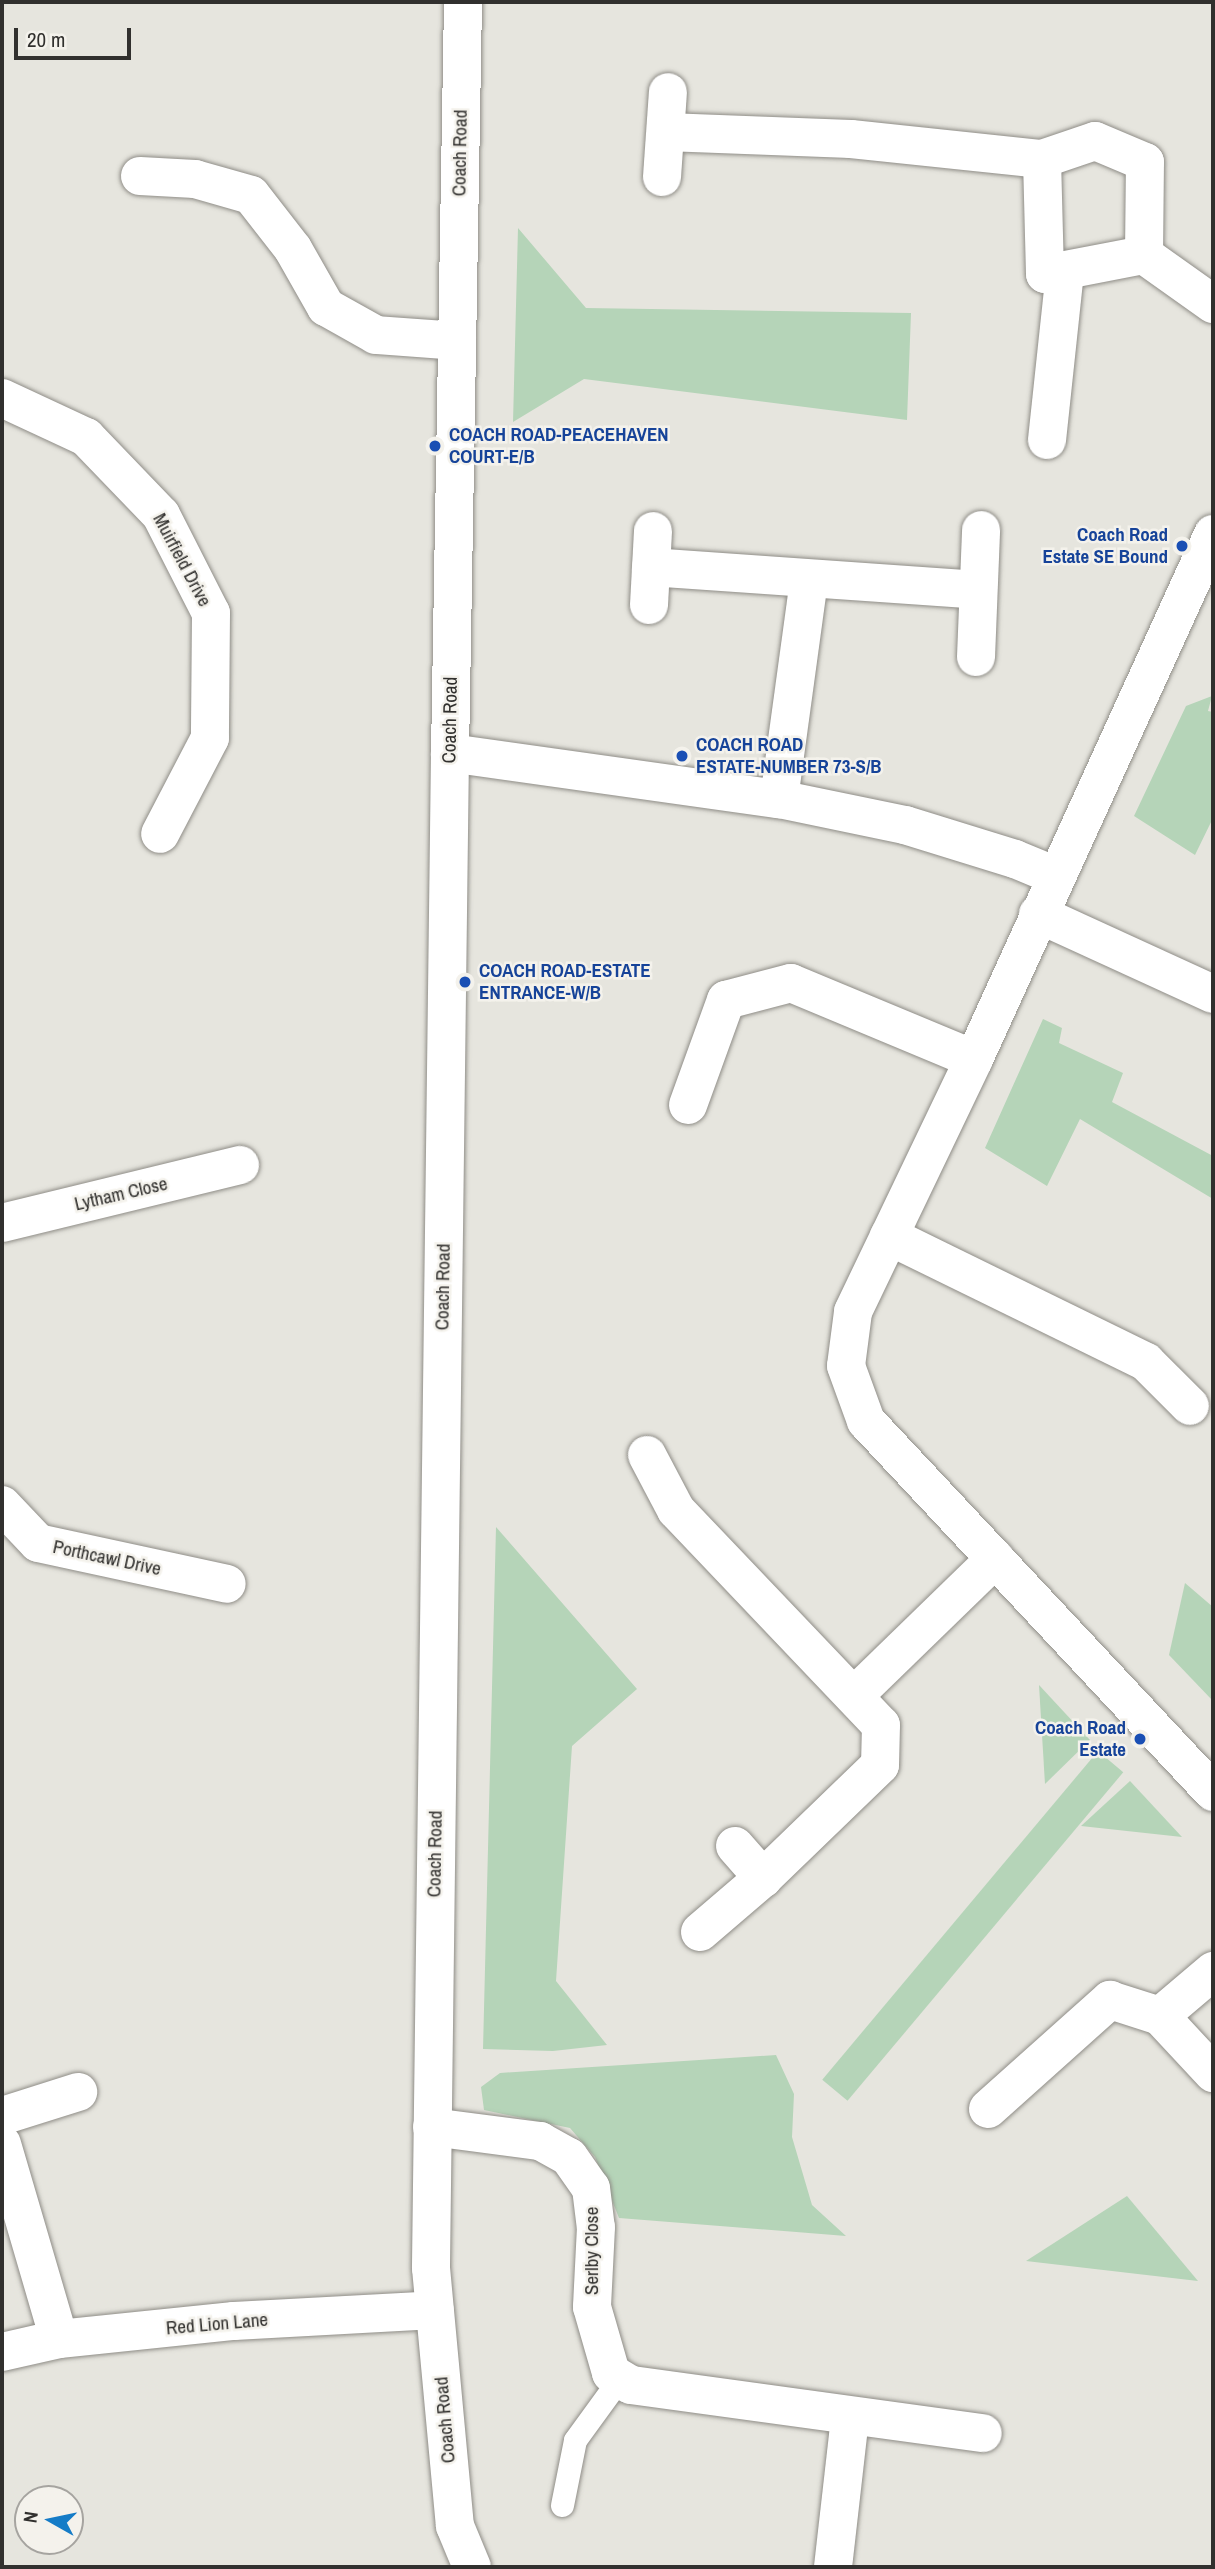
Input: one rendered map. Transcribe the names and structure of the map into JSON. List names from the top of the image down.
{
  "streets": {
    "street": [
      "Coach Road",
      "Muirfield Drive",
      "Lytham Close",
      "Porthcawl Drive",
      "Serlby Close",
      "Red Lion Lane"
    ]
  },
  "crossings": [
    ["Coach Road", "Serlby Close"],
    ["Coach Road", "Red Lion Lane"]
  ],
  "places": [
    "COACH ROAD-PEACEHAVEN COURT-E/B",
    "Coach Road Estate SE Bound",
    "COACH ROAD ESTATE-NUMBER 73-S/B",
    "COACH ROAD-ESTATE ENTRANCE-W/B",
    "Coach Road Estate"
  ],
  "scale_bar": "20 m",
  "north": "left"
}
